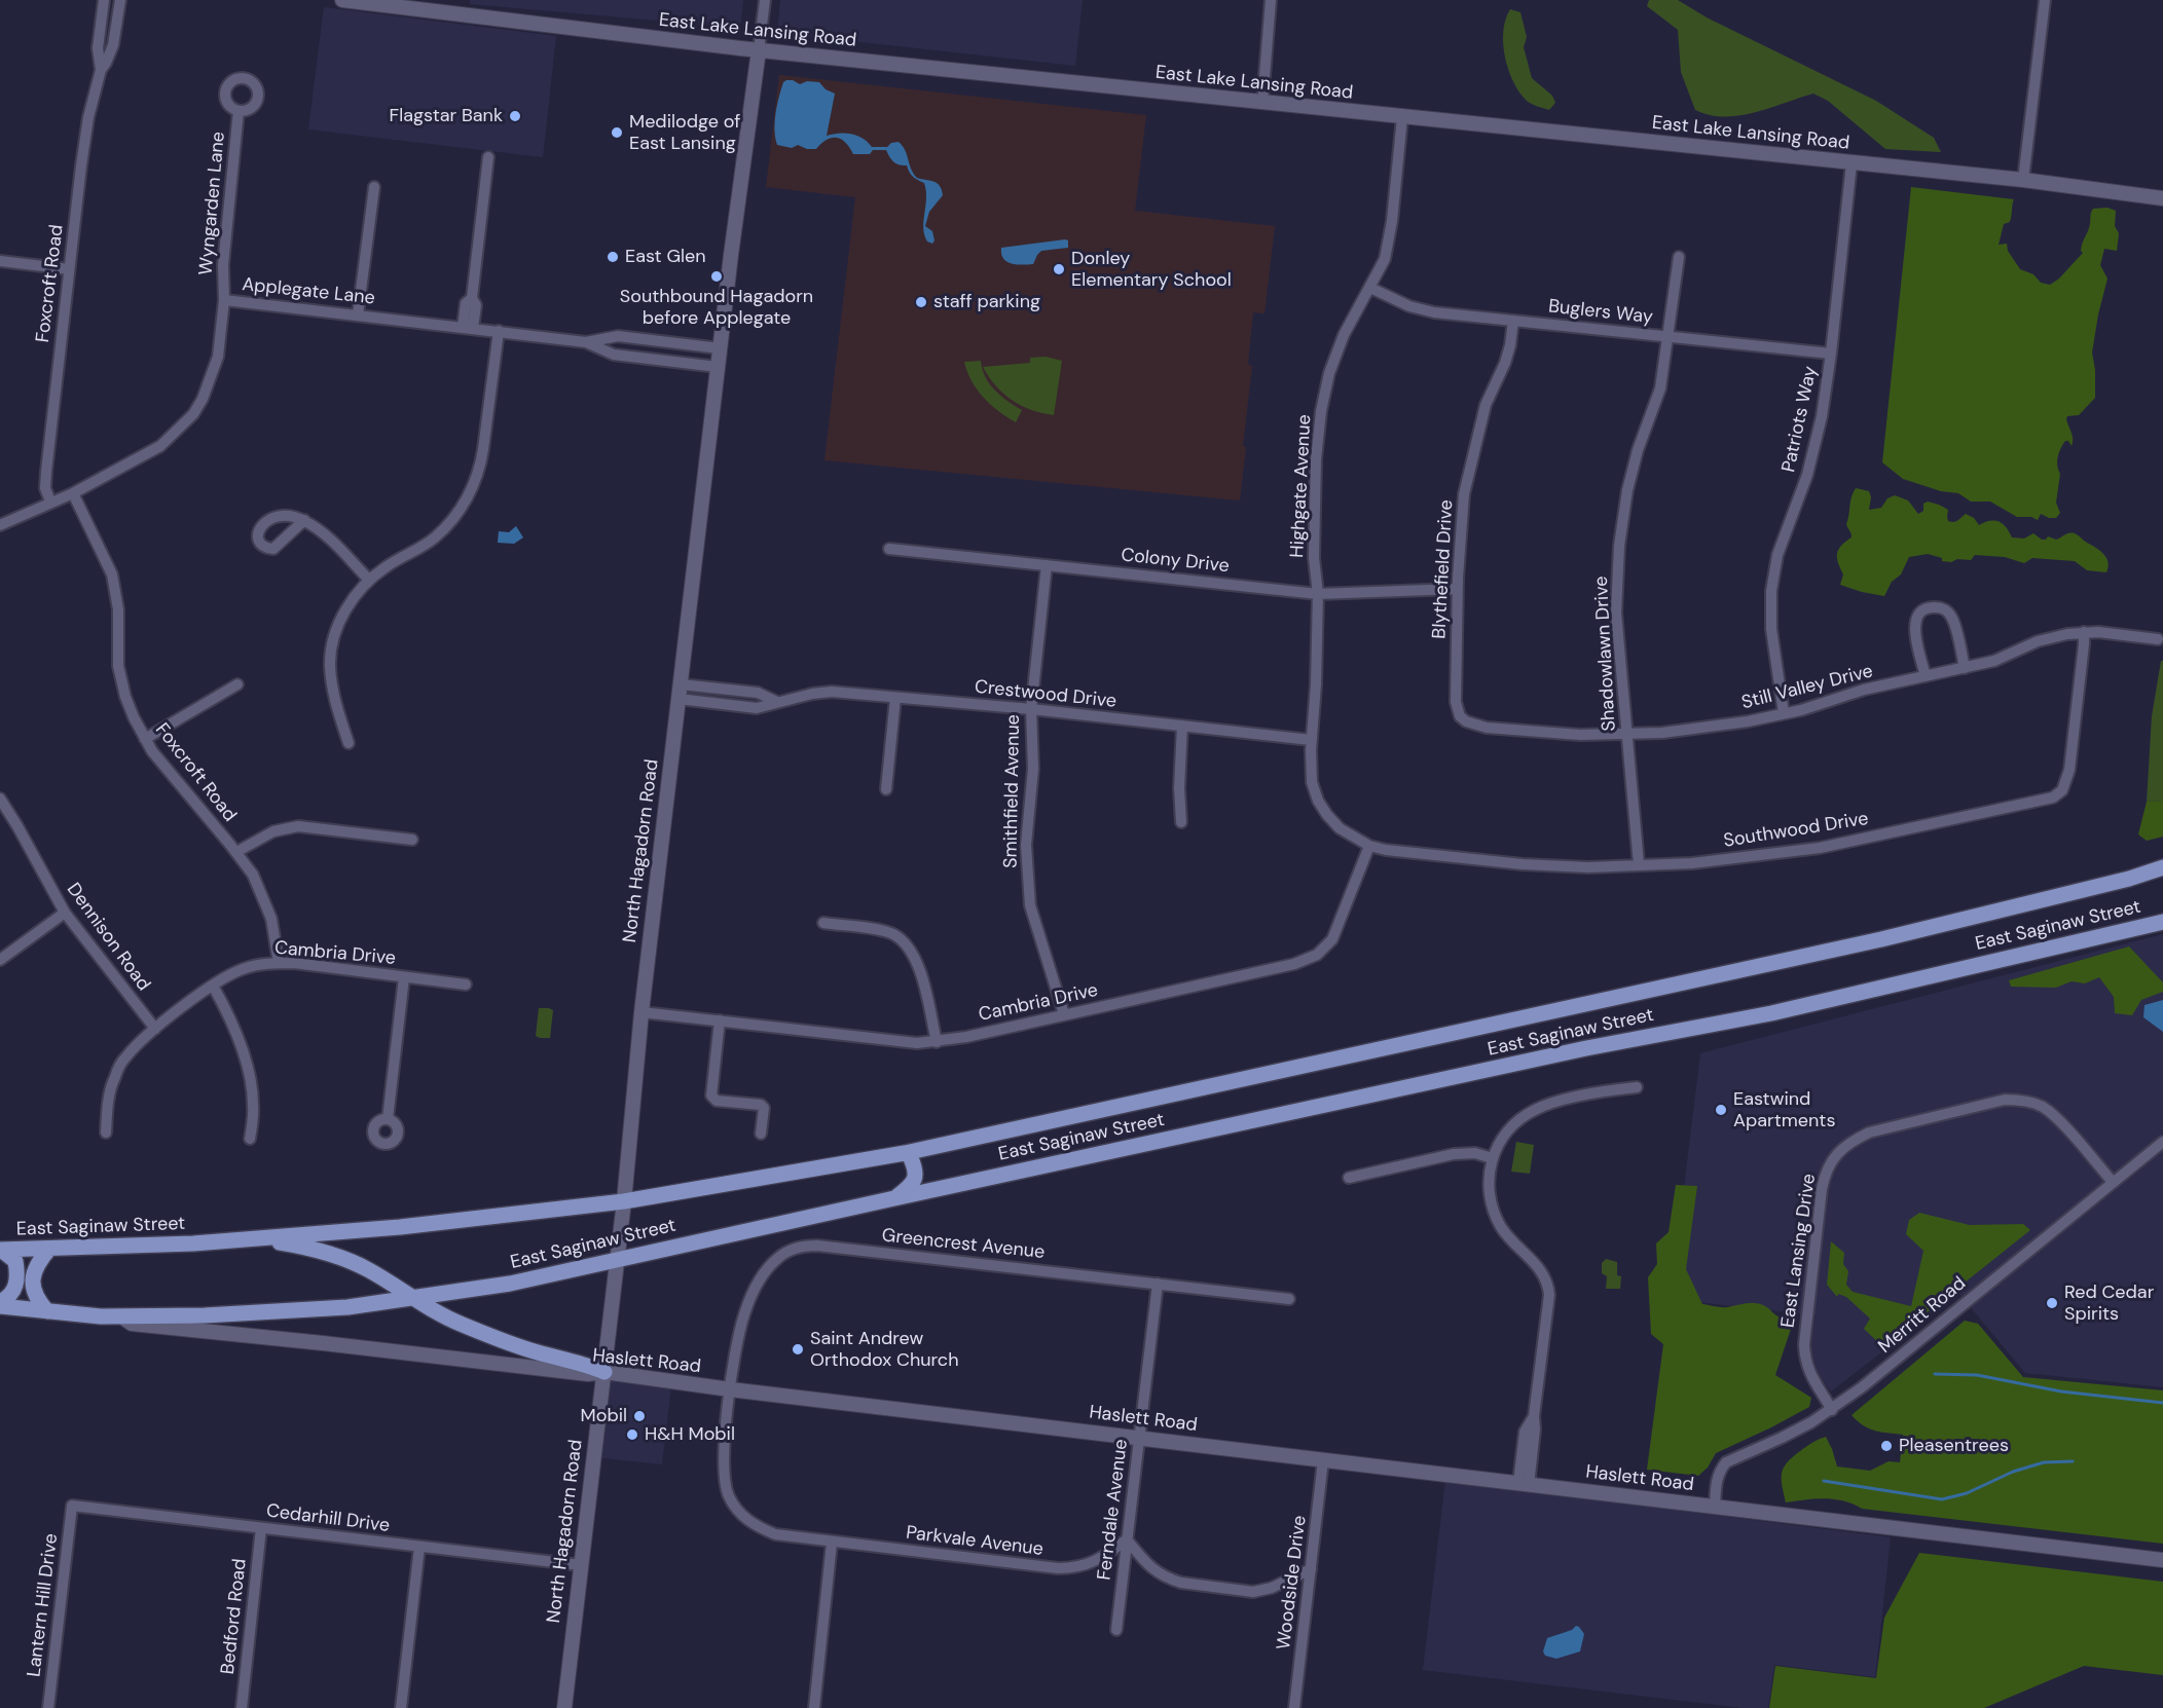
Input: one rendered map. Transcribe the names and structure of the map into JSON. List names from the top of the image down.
{
  "streets": {
    "main road": [
      "East Lake Lansing Road",
      "North Hagadorn Road",
      "East Saginaw Street",
      "Haslett Road"
    ],
    "street": [
      "Wyngarden Lane",
      "Foxcroft Road",
      "Applegate Lane",
      "Buglers Way",
      "Patriots Way",
      "Highgate Avenue",
      "Colony Drive",
      "Blythefield Drive",
      "Shadowlawn Drive",
      "Still Valley Drive",
      "Crestwood Drive",
      "Smithfield Avenue",
      "Southwood Drive",
      "Dennison Road",
      "Cambria Drive",
      "Greencrest Avenue",
      "East Lansing Drive",
      "Merritt Road",
      "Ferndale Avenue",
      "Cedarhill Drive",
      "Parkvale Avenue",
      "Woodside Drive",
      "Lantern Hill Drive",
      "Bedford Road"
    ]
  },
  "crossings": [
    ["East Lake Lansing Road", "Patriots Way"],
    ["East Lake Lansing Road", "Highgate Avenue"],
    ["East Lake Lansing Road", "North Hagadorn Road"],
    ["Wyngarden Lane", "Applegate Lane"],
    ["Foxcroft Road", "Applegate Lane"],
    ["Foxcroft Road", "Cambria Drive"],
    ["Applegate Lane", "North Hagadorn Road"],
    ["Buglers Way", "Patriots Way"],
    ["Buglers Way", "Highgate Avenue"],
    ["Buglers Way", "Blythefield Drive"],
    ["Buglers Way", "Shadowlawn Drive"],
    ["Patriots Way", "Still Valley Drive"],
    ["Highgate Avenue", "Colony Drive"],
    ["Highgate Avenue", "Crestwood Drive"],
    ["Highgate Avenue", "Southwood Drive"],
    ["Highgate Avenue", "Cambria Drive"],
    ["Colony Drive", "Blythefield Drive"],
    ["Colony Drive", "Smithfield Avenue"],
    ["Blythefield Drive", "Still Valley Drive"],
    ["Shadowlawn Drive", "Still Valley Drive"],
    ["Shadowlawn Drive", "Southwood Drive"],
    ["Still Valley Drive", "Southwood Drive"],
    ["Crestwood Drive", "Smithfield Avenue"],
    ["Crestwood Drive", "North Hagadorn Road"],
    ["Smithfield Avenue", "Cambria Drive"],
    ["Southwood Drive", "Cambria Drive"],
    ["North Hagadorn Road", "East Saginaw Street"],
    ["North Hagadorn Road", "Cambria Drive"],
    ["North Hagadorn Road", "Haslett Road"],
    ["North Hagadorn Road", "Cedarhill Drive"],
    ["East Saginaw Street", "Haslett Road"],
    ["Dennison Road", "Cambria Drive"],
    ["Greencrest Avenue", "Haslett Road"],
    ["Greencrest Avenue", "Ferndale Avenue"],
    ["Greencrest Avenue", "Parkvale Avenue"],
    ["East Lansing Drive", "Merritt Road"],
    ["Merritt Road", "Haslett Road"],
    ["Haslett Road", "Ferndale Avenue"],
    ["Haslett Road", "Parkvale Avenue"],
    ["Haslett Road", "Woodside Drive"],
    ["Ferndale Avenue", "Parkvale Avenue"],
    ["Cedarhill Drive", "Lantern Hill Drive"],
    ["Cedarhill Drive", "Bedford Road"]
  ],
  "places": [
    "Flagstar Bank",
    "Medilodge of East Lansing",
    "East Glen",
    "Donley Elementary School",
    "Southbound Hagadorn before Applegate",
    "staff parking",
    "Eastwind Apartments",
    "Red Cedar Spirits",
    "Saint Andrew Orthodox Church",
    "Mobil",
    "H&H Mobil",
    "Pleasentrees"
  ]
}
